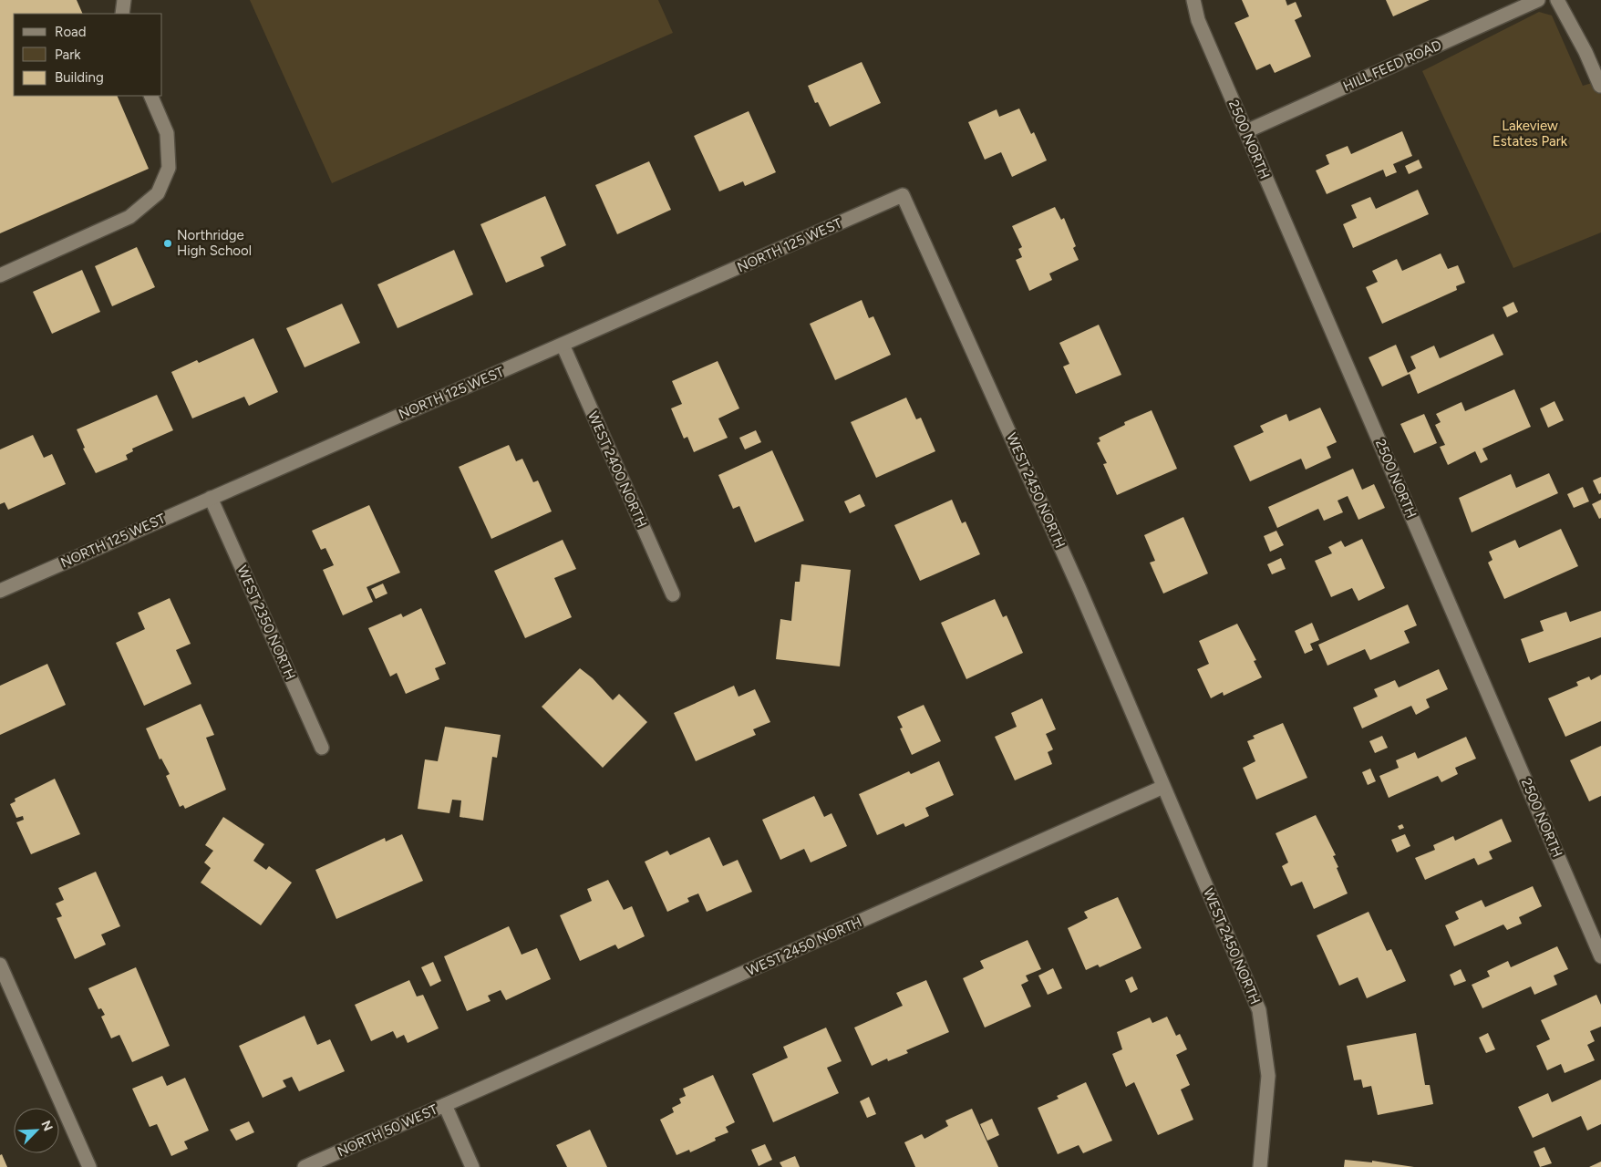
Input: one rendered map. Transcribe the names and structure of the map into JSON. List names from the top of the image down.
{
  "streets": {
    "street": [
      "HILL FEED ROAD",
      "2500 NORTH",
      "NORTH 125 WEST",
      "WEST 2400 NORTH",
      "WEST 2450 NORTH",
      "WEST 2350 NORTH",
      "NORTH 50 WEST"
    ]
  },
  "crossings": [
    ["HILL FEED ROAD", "2500 NORTH"],
    ["NORTH 125 WEST", "WEST 2400 NORTH"],
    ["NORTH 125 WEST", "WEST 2450 NORTH"],
    ["NORTH 125 WEST", "WEST 2350 NORTH"],
    ["WEST 2450 NORTH", "NORTH 50 WEST"]
  ],
  "parks": ["Lakeview Estates Park"],
  "places": ["Northridge High School"],
  "legend": ["Road", "Park", "Building"],
  "north": "top right"
}
